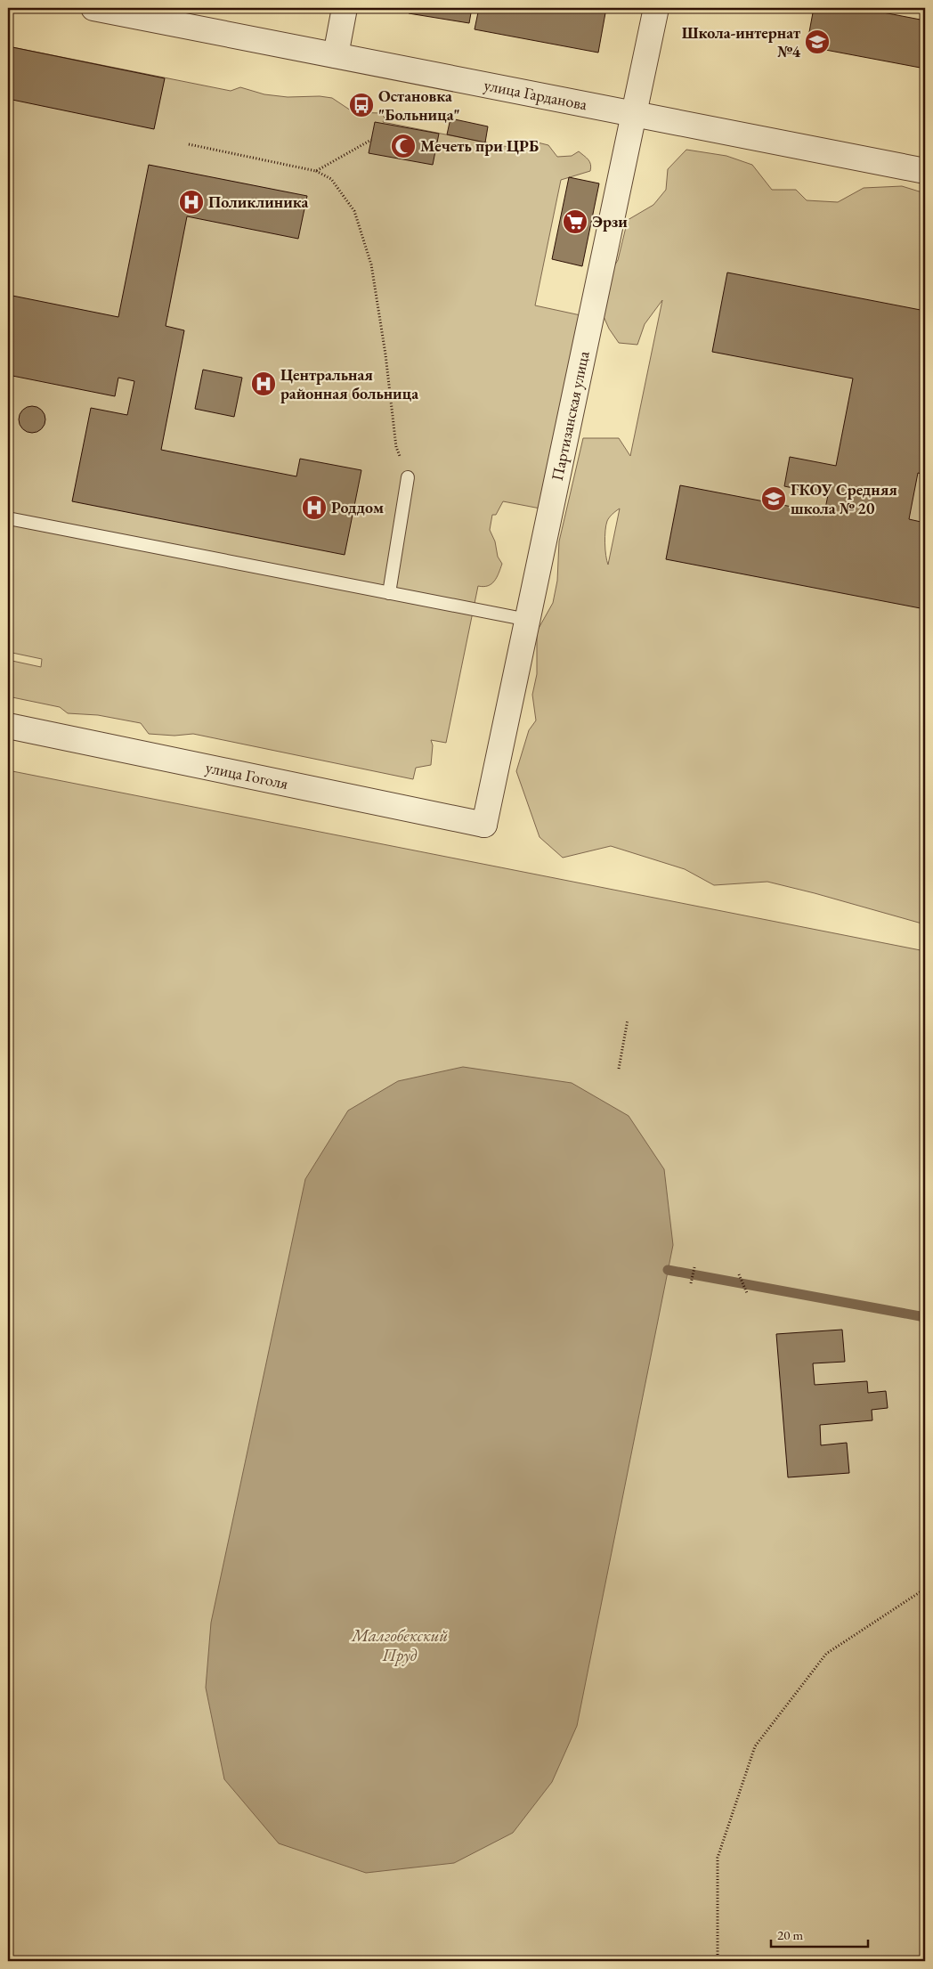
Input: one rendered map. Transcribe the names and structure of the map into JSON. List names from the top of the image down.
{
  "streets": {
    "street": ["улица Гарданова", "Партизанская улица", "улица Гоголя"]
  },
  "crossings": [
    ["улица Гарданова", "Партизанская улица"],
    ["Партизанская улица", "улица Гоголя"]
  ],
  "water": ["Малгобекский Пруд"],
  "places": {
    "school or university": ["Школа-интернат №4", "ГКОУ Средняя школа № 20"],
    "bus stop": ["Остановка \"Больница\""],
    "mosque": ["Мечеть при ЦРБ"],
    "hospital": ["Поликлиника", "Центральная районная больница", "Роддом"],
    "supermarket": ["Эрзи"]
  },
  "scale_bar": "20 m"
}
